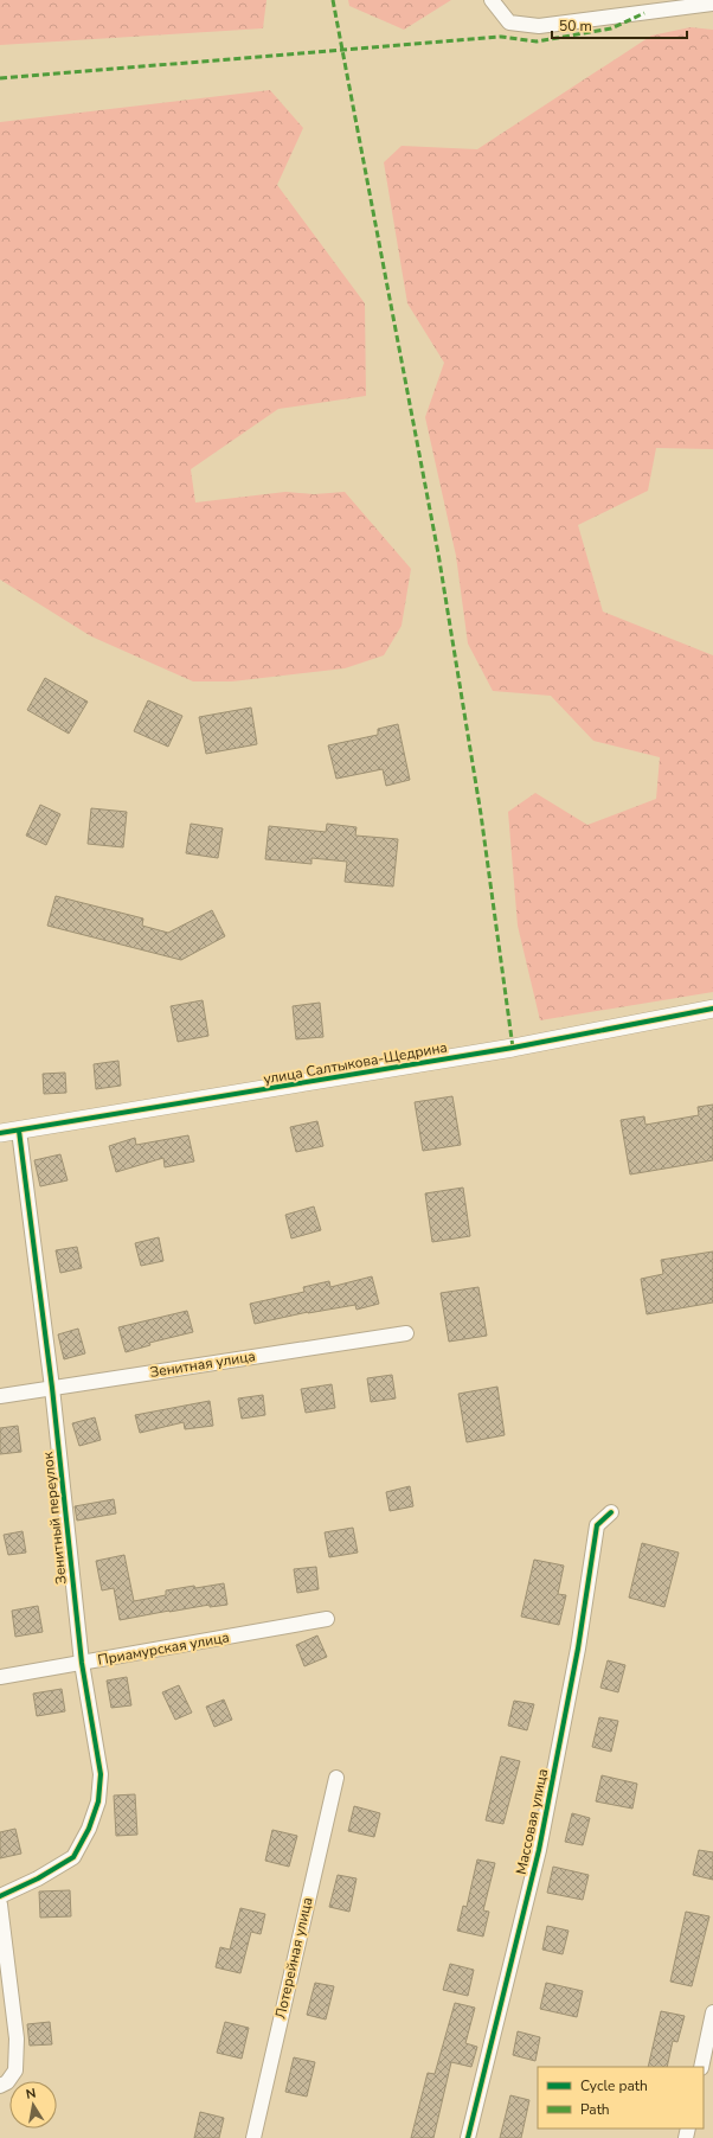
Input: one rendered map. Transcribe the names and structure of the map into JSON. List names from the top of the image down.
{
  "streets": {
    "street": [
      "улица Салтыкова-Щедрина",
      "Зенитная улица",
      "Зенитный переулок",
      "Приамурская улица",
      "Массовая улица",
      "Лотерейная улица"
    ]
  },
  "crossings": [
    ["улица Салтыкова-Щедрина", "Зенитный переулок"],
    ["Зенитная улица", "Зенитный переулок"],
    ["Зенитный переулок", "Приамурская улица"]
  ],
  "legend": ["Cycle path", "Path"],
  "scale_bar": "50 m",
  "north": "top"
}
